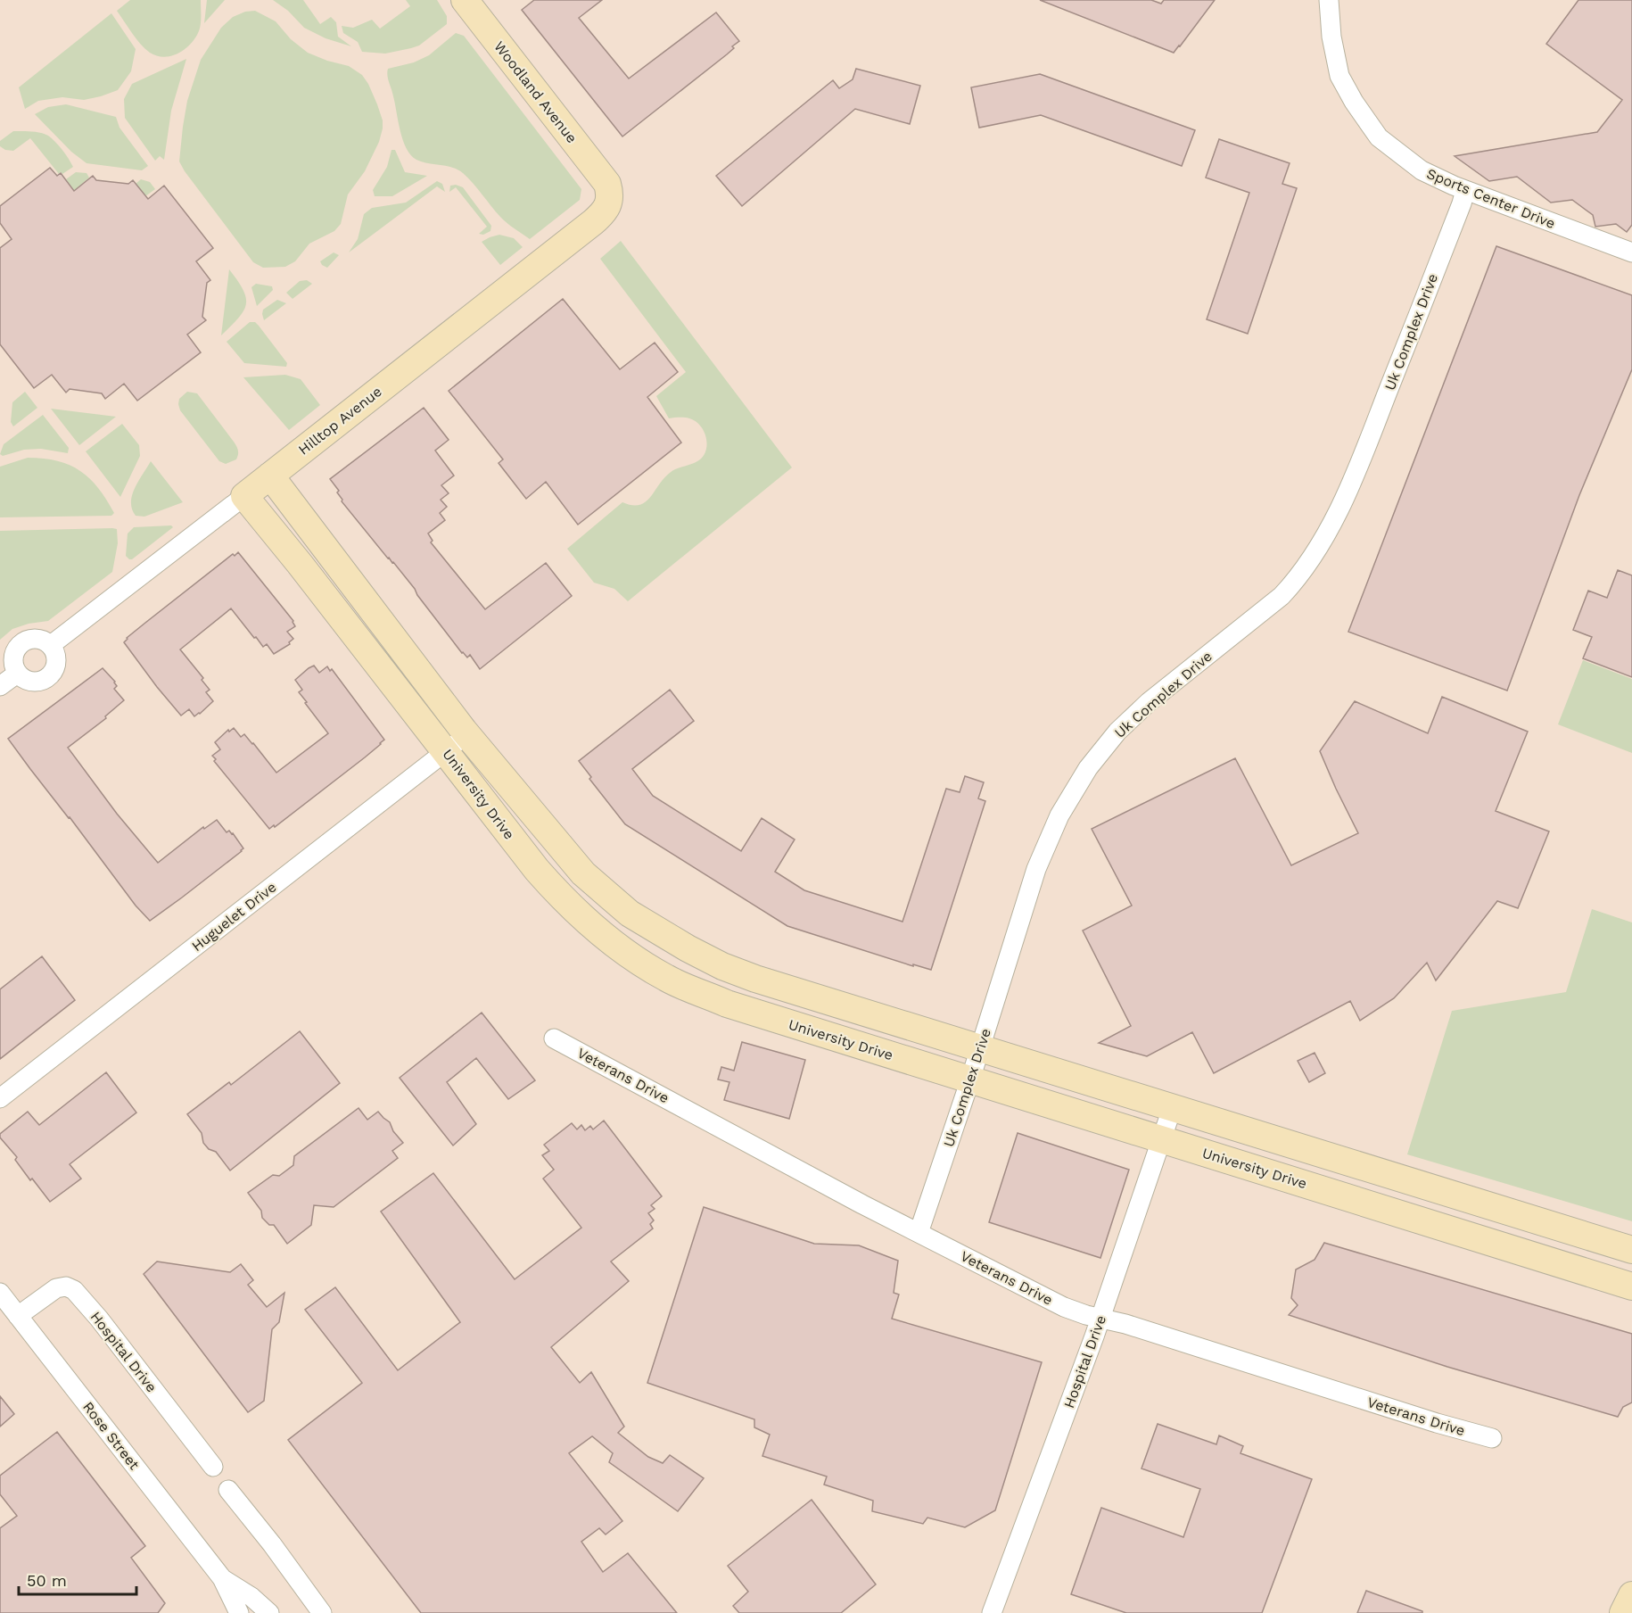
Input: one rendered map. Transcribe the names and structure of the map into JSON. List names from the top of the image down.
{
  "streets": {
    "street": [
      "Woodland Avenue",
      "Sports Center Drive",
      "Uk Complex Drive",
      "Hilltop Avenue",
      "University Drive",
      "Huguelet Drive",
      "Veterans Drive",
      "Hospital Drive",
      "Rose Street"
    ]
  },
  "crossings": [
    ["Woodland Avenue", "Hilltop Avenue"],
    ["Sports Center Drive", "Uk Complex Drive"],
    ["Uk Complex Drive", "University Drive"],
    ["Uk Complex Drive", "Veterans Drive"],
    ["Hilltop Avenue", "University Drive"],
    ["University Drive", "Huguelet Drive"],
    ["University Drive", "Hospital Drive"],
    ["Veterans Drive", "Hospital Drive"],
    ["Hospital Drive", "Rose Street"]
  ],
  "scale_bar": "50 m"
}
